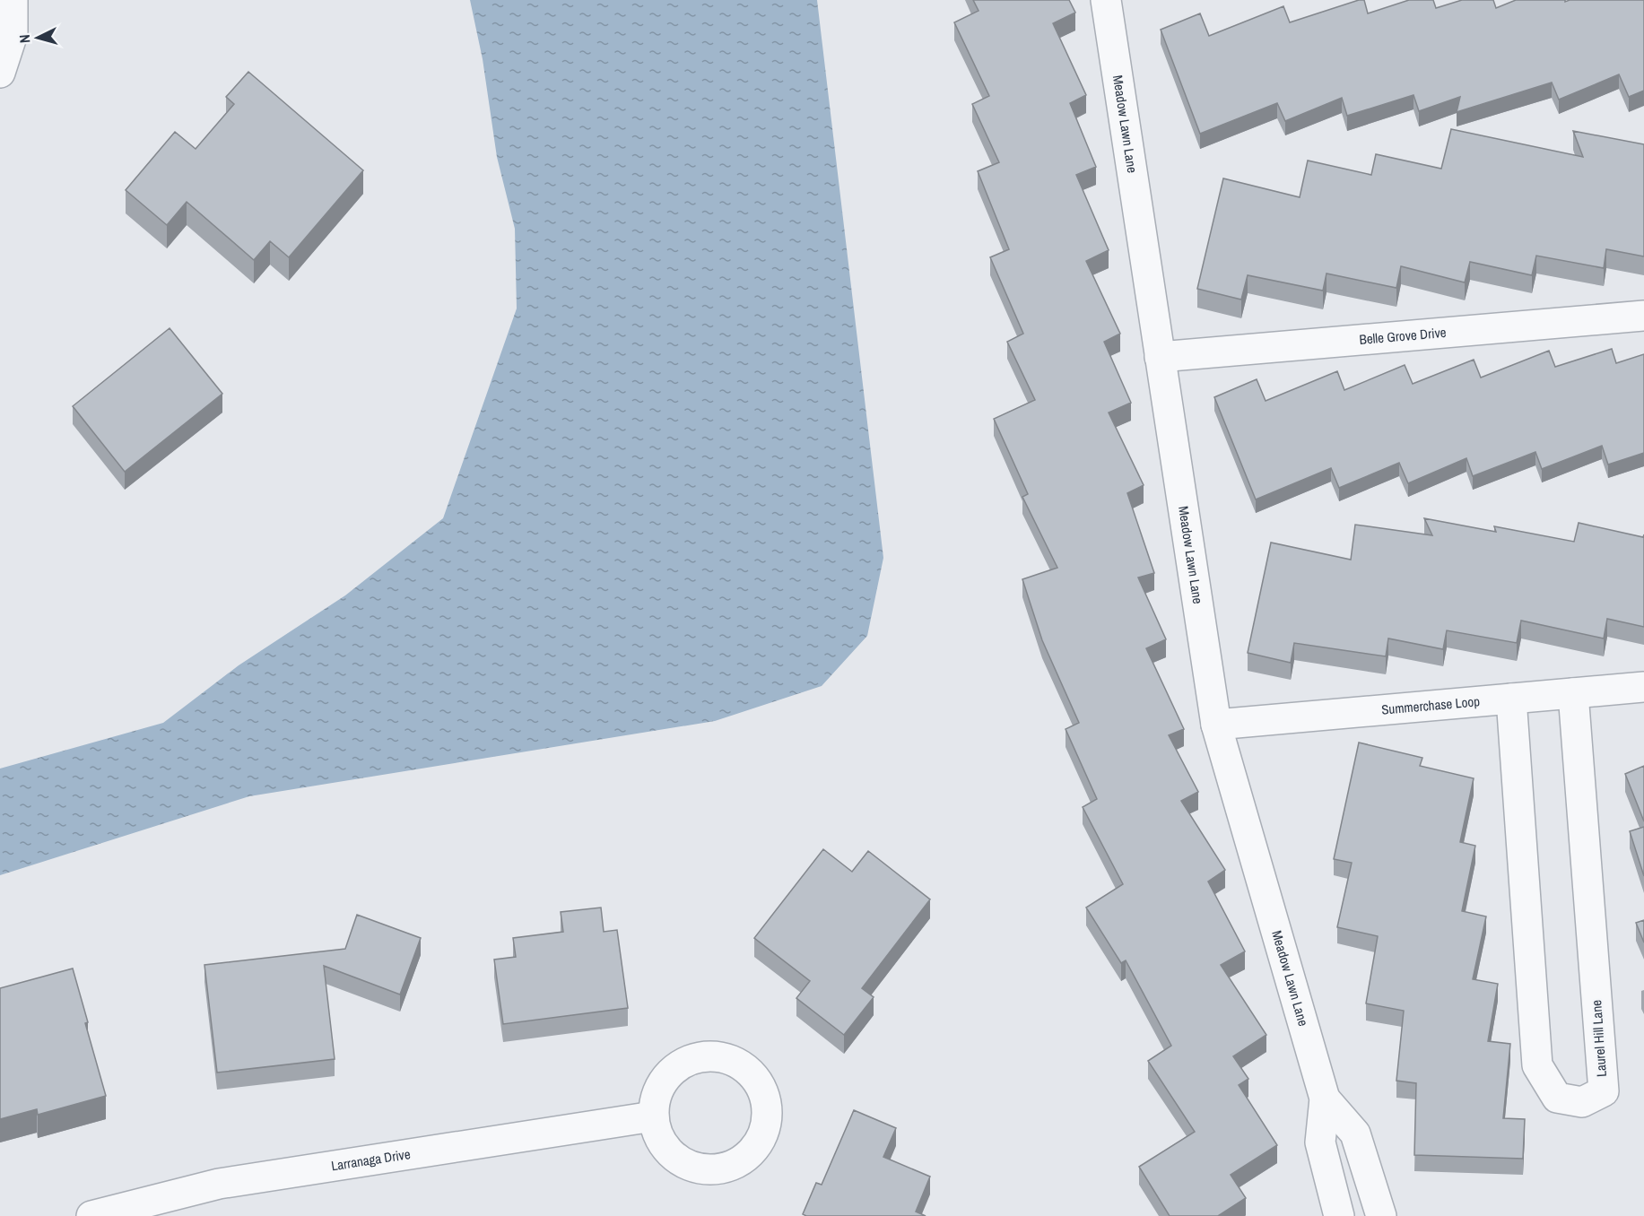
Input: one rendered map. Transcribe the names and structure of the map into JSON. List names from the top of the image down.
{
  "streets": {
    "street": [
      "Meadow Lawn Lane",
      "Belle Grove Drive",
      "Summerchase Loop",
      "Laurel Hill Lane",
      "Larranaga Drive"
    ]
  },
  "crossings": [
    ["Meadow Lawn Lane", "Belle Grove Drive"],
    ["Meadow Lawn Lane", "Summerchase Loop"],
    ["Summerchase Loop", "Laurel Hill Lane"]
  ],
  "north": "left"
}
